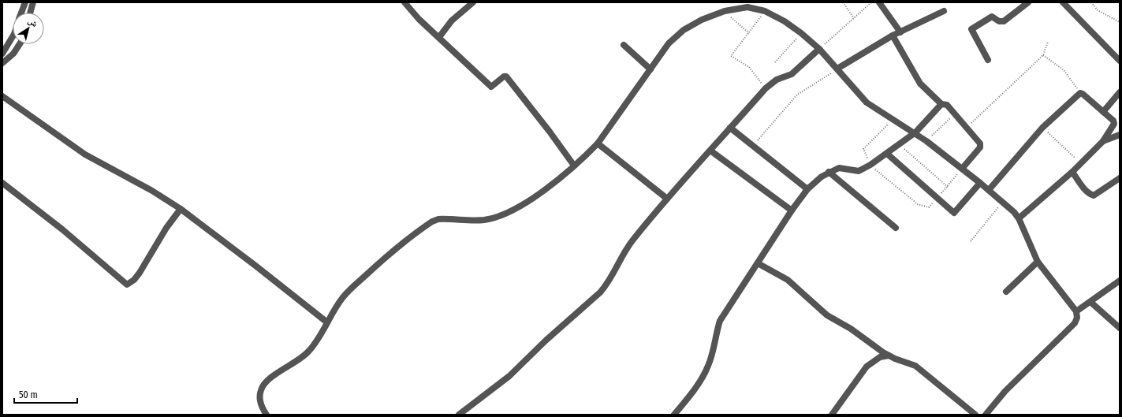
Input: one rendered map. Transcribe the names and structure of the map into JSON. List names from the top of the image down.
{
  "scale_bar": "50 m",
  "north": "top right"
}
